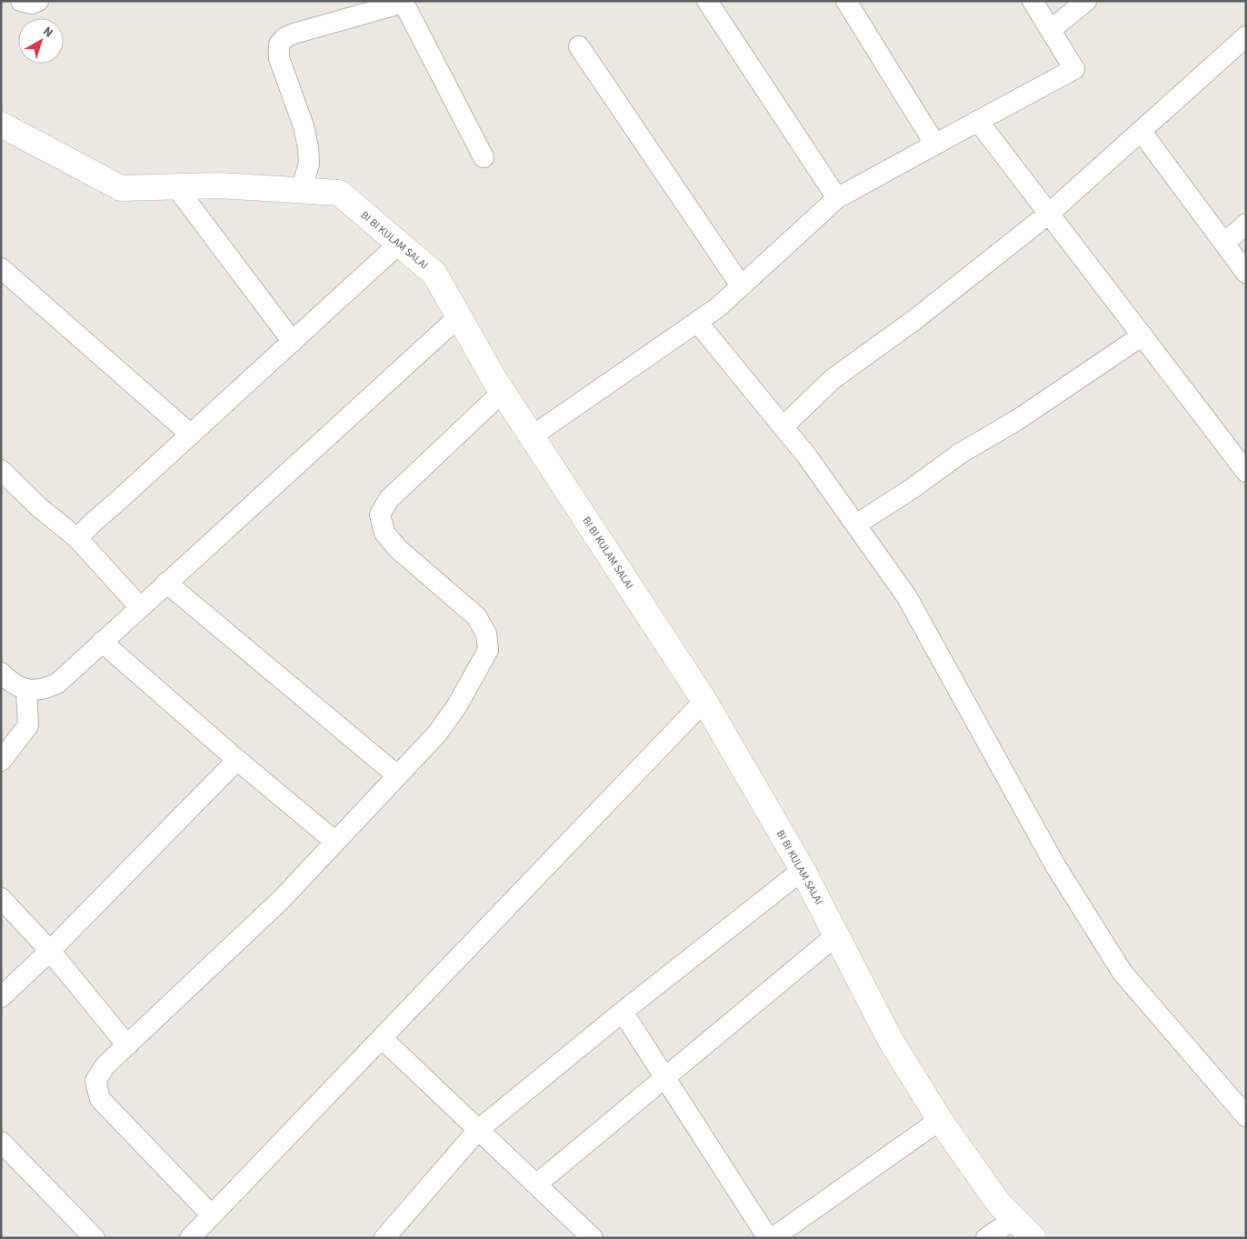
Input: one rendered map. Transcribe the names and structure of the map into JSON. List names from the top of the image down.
{
  "streets": {
    "street": ["BI BI KULAM SALAI"]
  },
  "north": "top right"
}
